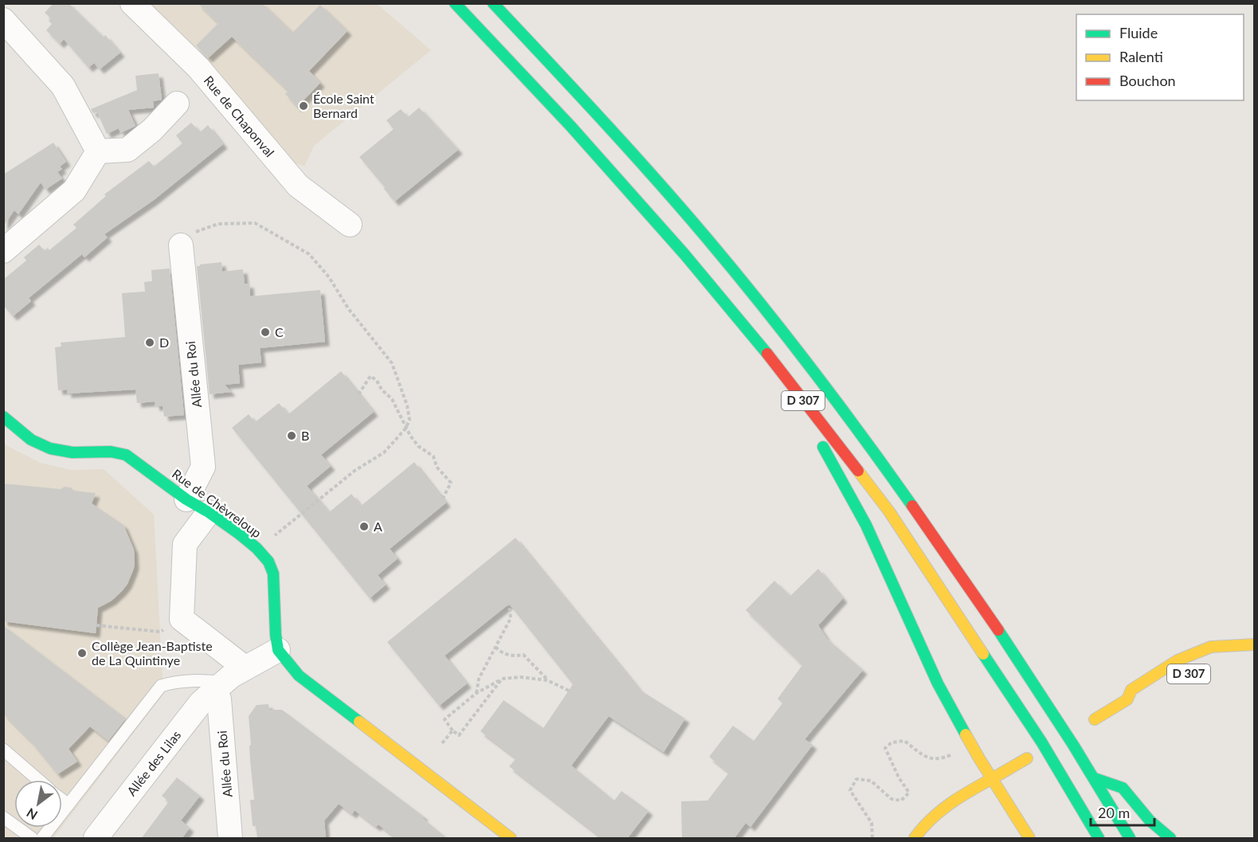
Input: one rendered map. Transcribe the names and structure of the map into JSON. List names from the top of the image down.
{
  "streets": {
    "main road": ["D 307", "Rue de Chèvreloup"],
    "street": ["Rue de Chaponval", "Allée du Roi", "Allée des Lilas"]
  },
  "crossings": [
    ["Allée du Roi", "Rue de Chèvreloup"],
    ["Allée du Roi", "Allée des Lilas"],
    ["Rue de Chèvreloup", "Allée des Lilas"]
  ],
  "places": [
    "École Saint Bernard",
    "C",
    "D",
    "B",
    "A",
    "Collège Jean-Baptiste de La Quintinye"
  ],
  "legend": ["Fluide", "Ralenti", "Bouchon"],
  "scale_bar": "20 m",
  "north": "bottom left"
}
